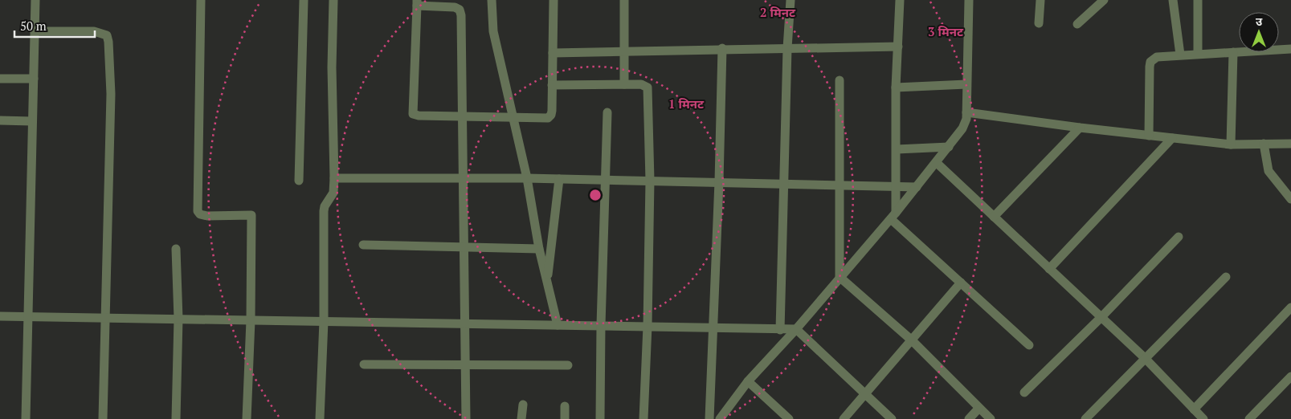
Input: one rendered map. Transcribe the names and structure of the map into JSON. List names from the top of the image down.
{
  "scale_bar": "50 m",
  "north": "top",
  "rings": ["2 मिनट", "3 मिनट", "1 मिनट"]
}
